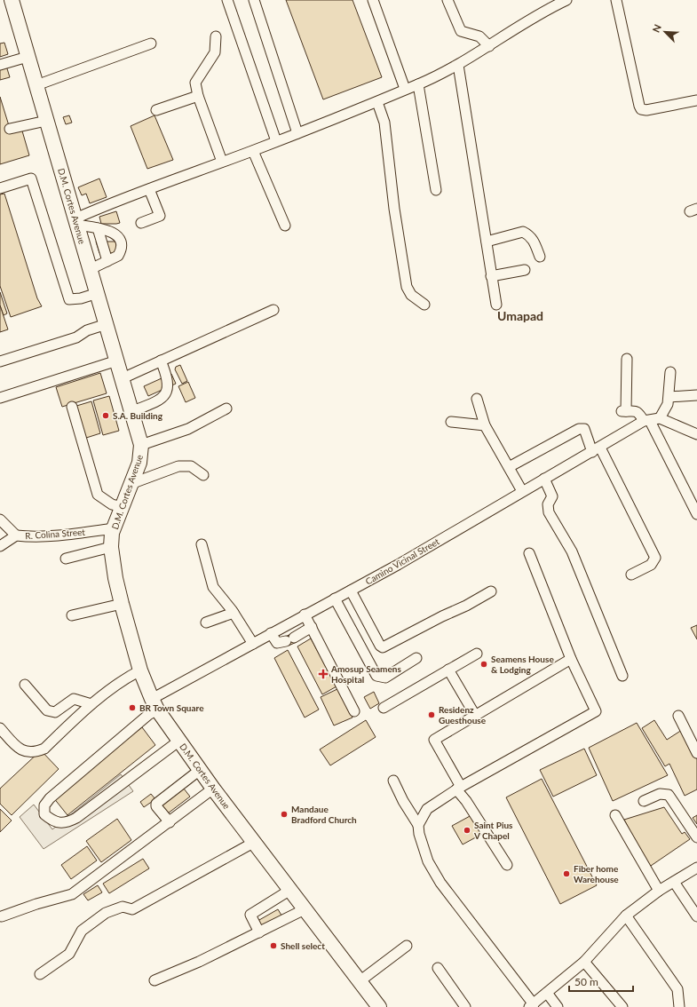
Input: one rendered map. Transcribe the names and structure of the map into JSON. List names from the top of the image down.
{
  "streets": {
    "highway": ["D.M. Cortes Avenue"],
    "street": ["R. Colina Street", "Camino Vicinal Street"]
  },
  "crossings": [
    ["D.M. Cortes Avenue", "R. Colina Street"],
    ["D.M. Cortes Avenue", "Camino Vicinal Street"]
  ],
  "districts": ["Umapad"],
  "places": {
    "other": [
      "S.A. Building",
      "Seamens House & Lodging",
      "BR Town Square",
      "Residenz Guesthouse",
      "Mandaue Bradford Church",
      "Saint Pius V Chapel",
      "Fiber home Warehouse",
      "Shell select"
    ],
    "health": ["Amosup Seamens Hospital"]
  },
  "scale_bar": "50 m",
  "north": "top left"
}
